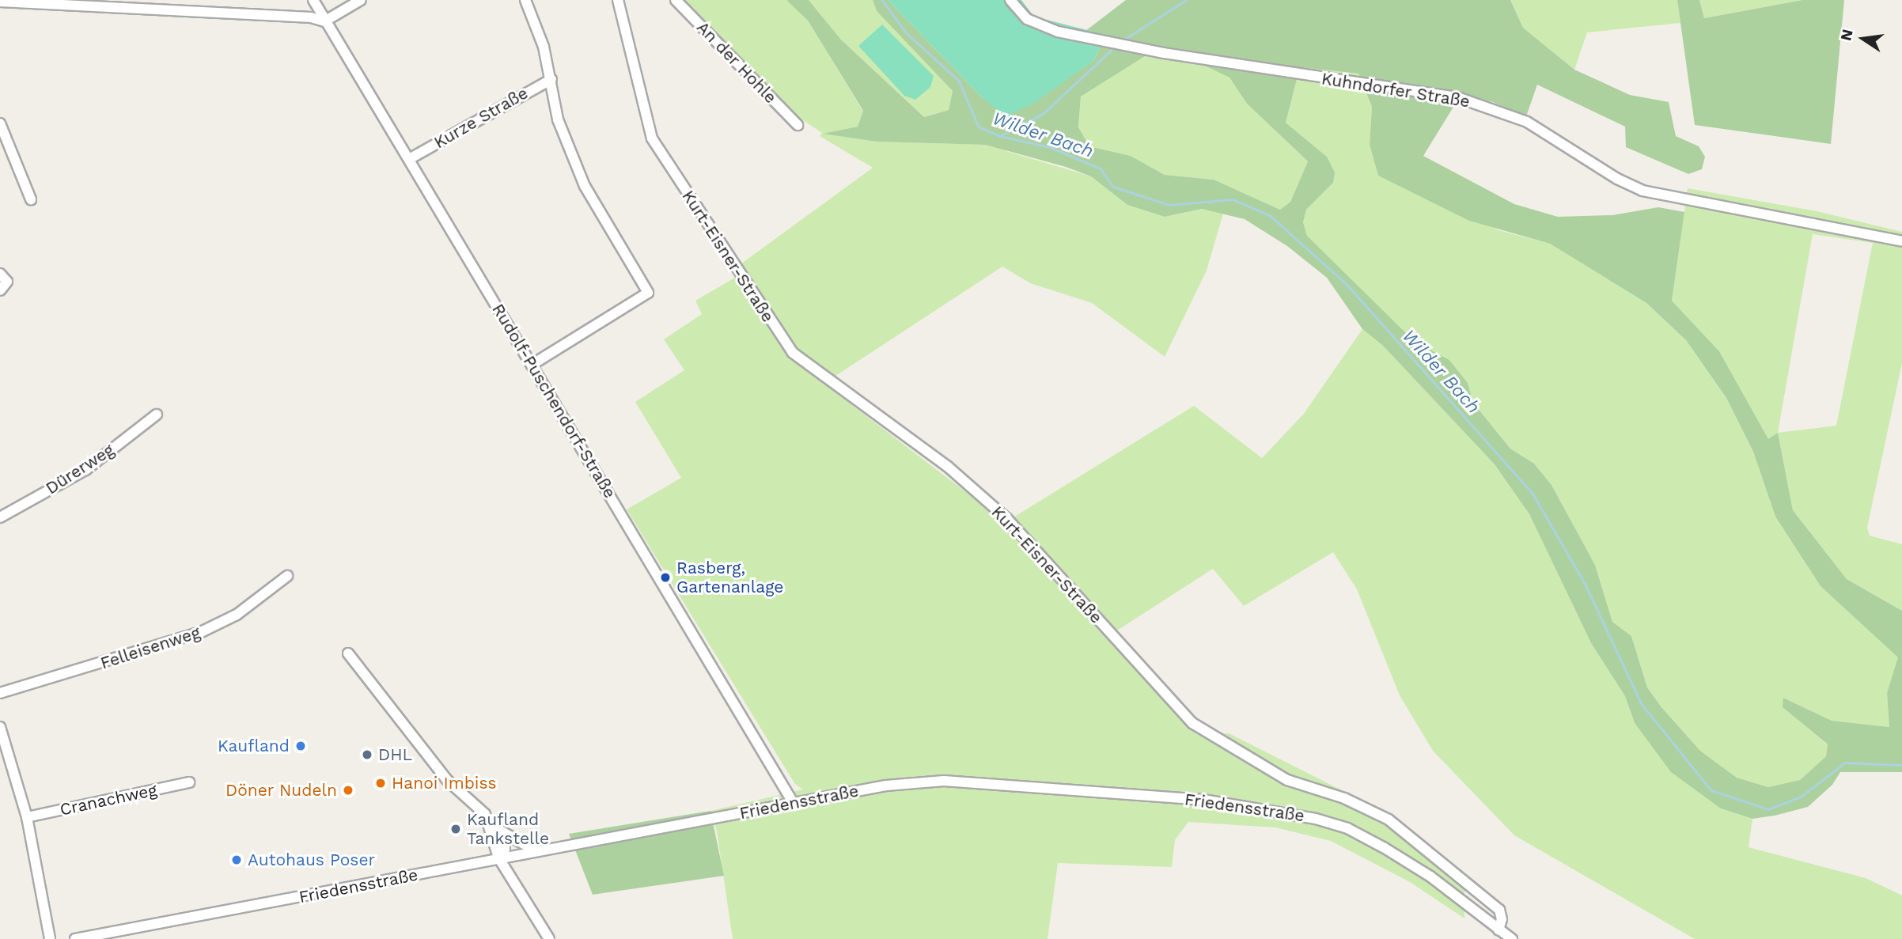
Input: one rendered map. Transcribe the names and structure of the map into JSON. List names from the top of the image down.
{
  "streets": {
    "street": [
      "An der Hohle",
      "Kuhndorfer Straße",
      "Kurze Straße",
      "Kurt-Eisner-Straße",
      "Rudolf-Puschendorf-Straße",
      "Dürerweg",
      "Felleisenweg",
      "Cranachweg",
      "Friedensstraße"
    ]
  },
  "crossings": [
    ["Kurze Straße", "Rudolf-Puschendorf-Straße"],
    ["Kurt-Eisner-Straße", "Friedensstraße"],
    ["Rudolf-Puschendorf-Straße", "Friedensstraße"]
  ],
  "water": ["Wilder Bach"],
  "places": [
    "Rasberg, Gartenanlage",
    "Kaufland",
    "DHL",
    "Hanoi Imbiss",
    "Döner Nudeln",
    "Kaufland Tankstelle",
    "Autohaus Poser"
  ],
  "north": "left"
}
